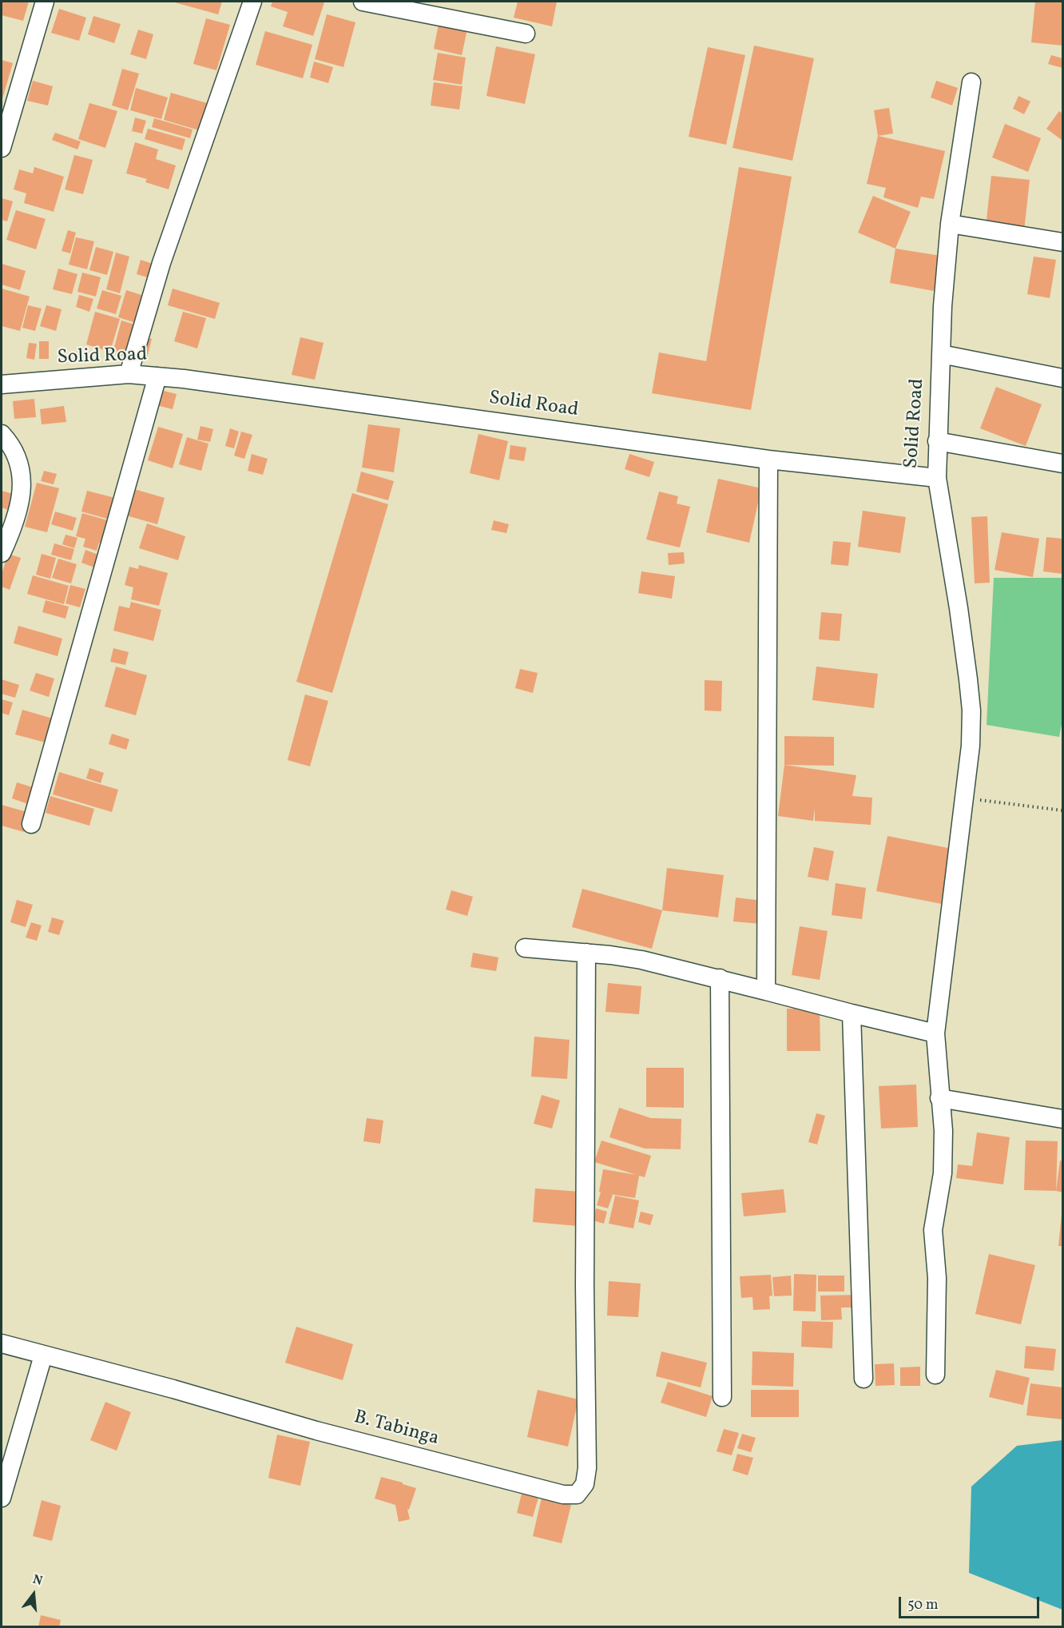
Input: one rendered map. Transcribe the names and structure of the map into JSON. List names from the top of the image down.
{
  "streets": {
    "street": ["Solid Road", "B. Tabinga"]
  },
  "scale_bar": "50 m",
  "north": "top"
}
